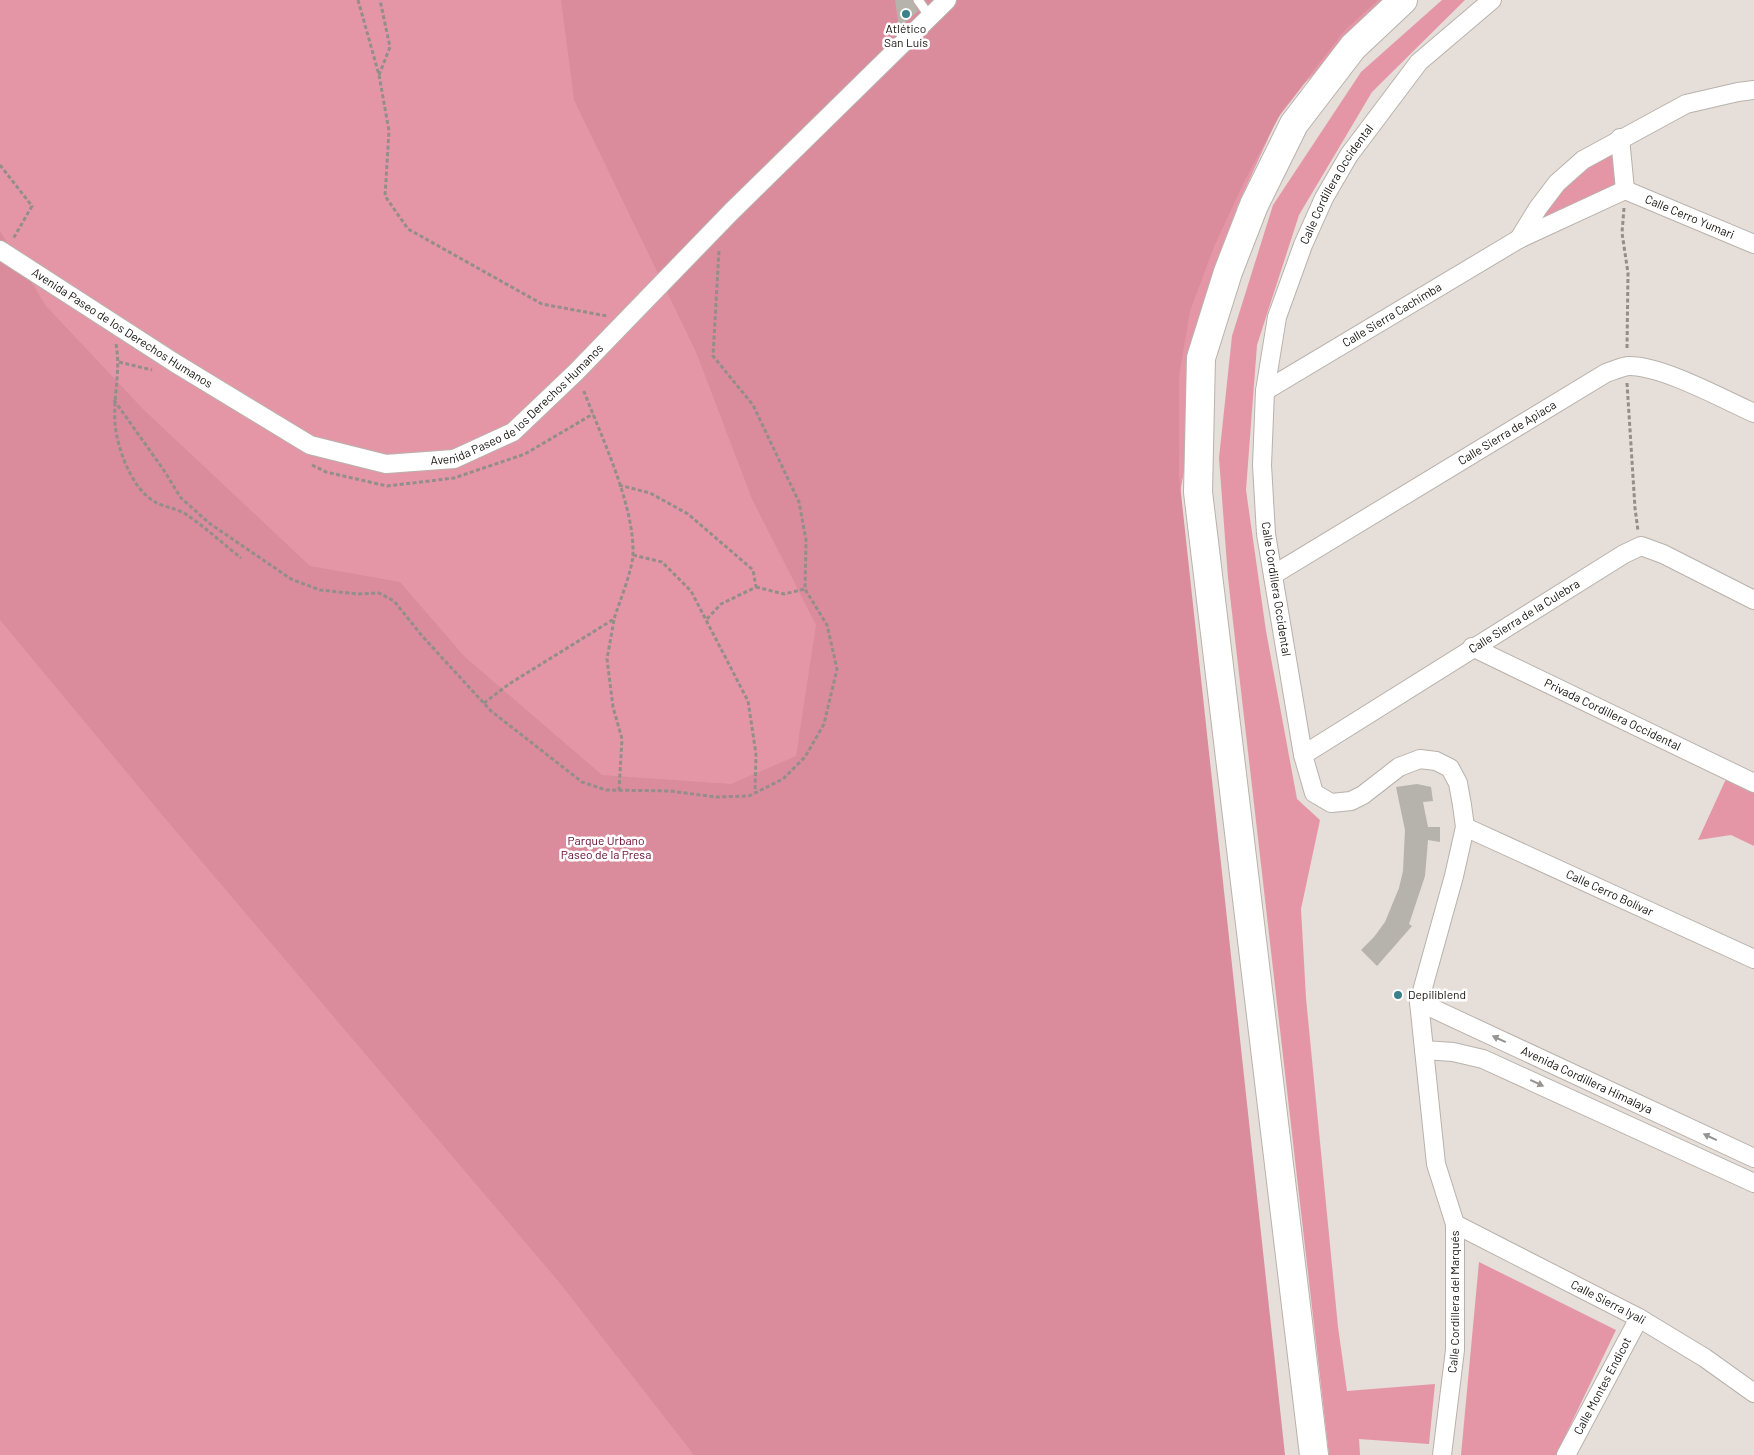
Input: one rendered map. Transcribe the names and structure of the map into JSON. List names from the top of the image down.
{
  "streets": {
    "street": [
      "Calle Cordillera Occidental",
      "Calle Cerro Yumari",
      "Calle Sierra Cachimba",
      "Avenida Paseo de los Derechos Humanos",
      "Calle Sierra de Apiaca",
      "Calle Sierra de la Culebra",
      "Privada Cordillera Occidental",
      "Calle Cerro Bolívar",
      "Avenida Cordillera Himalaya",
      "Calle Cordillera del Marqués",
      "Calle Sierra Iyali",
      "Calle Montes Endicot"
    ]
  },
  "crossings": [
    ["Calle Cordillera Occidental", "Calle Sierra Cachimba"],
    ["Calle Cordillera Occidental", "Calle Sierra de Apiaca"],
    ["Calle Cordillera Occidental", "Calle Sierra de la Culebra"],
    ["Calle Cordillera Occidental", "Calle Cerro Bolívar"],
    ["Calle Cordillera Occidental", "Avenida Cordillera Himalaya"],
    ["Calle Cordillera Occidental", "Calle Cordillera del Marqués"],
    ["Calle Cerro Yumari", "Calle Sierra Cachimba"],
    ["Calle Sierra de la Culebra", "Privada Cordillera Occidental"],
    ["Avenida Cordillera Himalaya", "Calle Cordillera del Marqués"],
    ["Calle Cordillera del Marqués", "Calle Sierra Iyali"],
    ["Calle Sierra Iyali", "Calle Montes Endicot"]
  ],
  "parks": ["Parque Urbano Paseo de la Presa"],
  "places": ["Atlético San Luis", "Depiliblend"]
}
